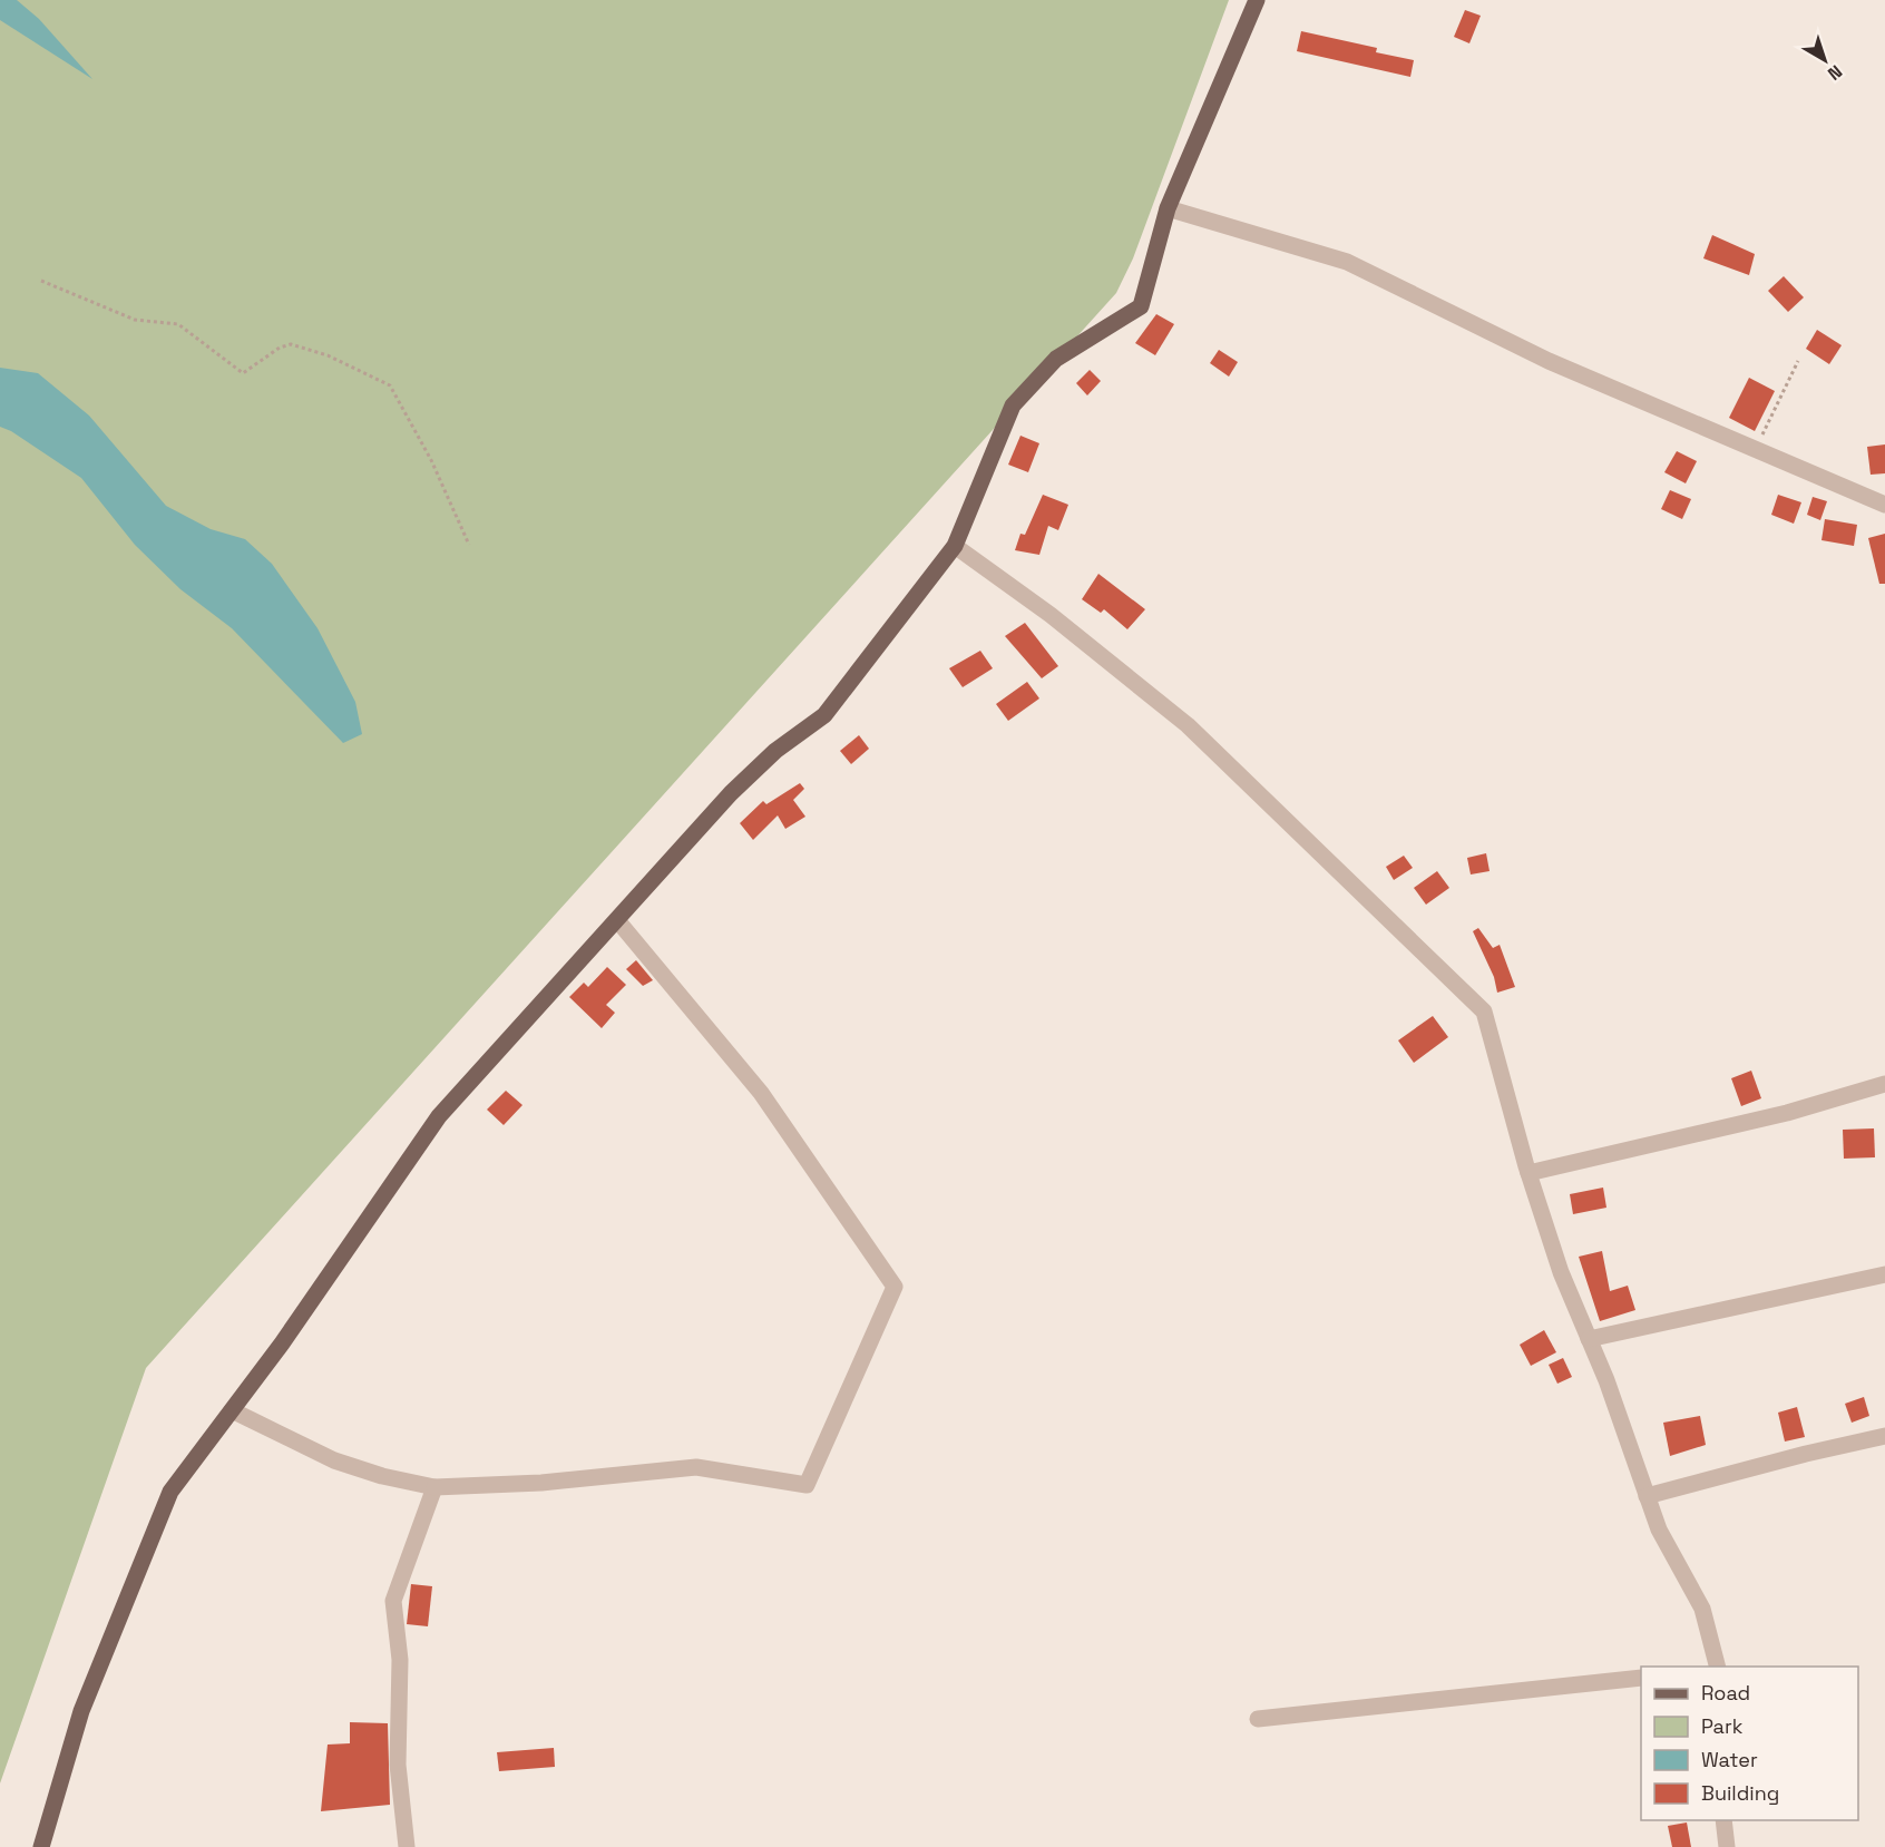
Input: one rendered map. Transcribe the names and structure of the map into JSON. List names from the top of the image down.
{
  "legend": [
    "Road",
    "Park",
    "Water",
    "Building"
  ],
  "north": "bottom right"
}
